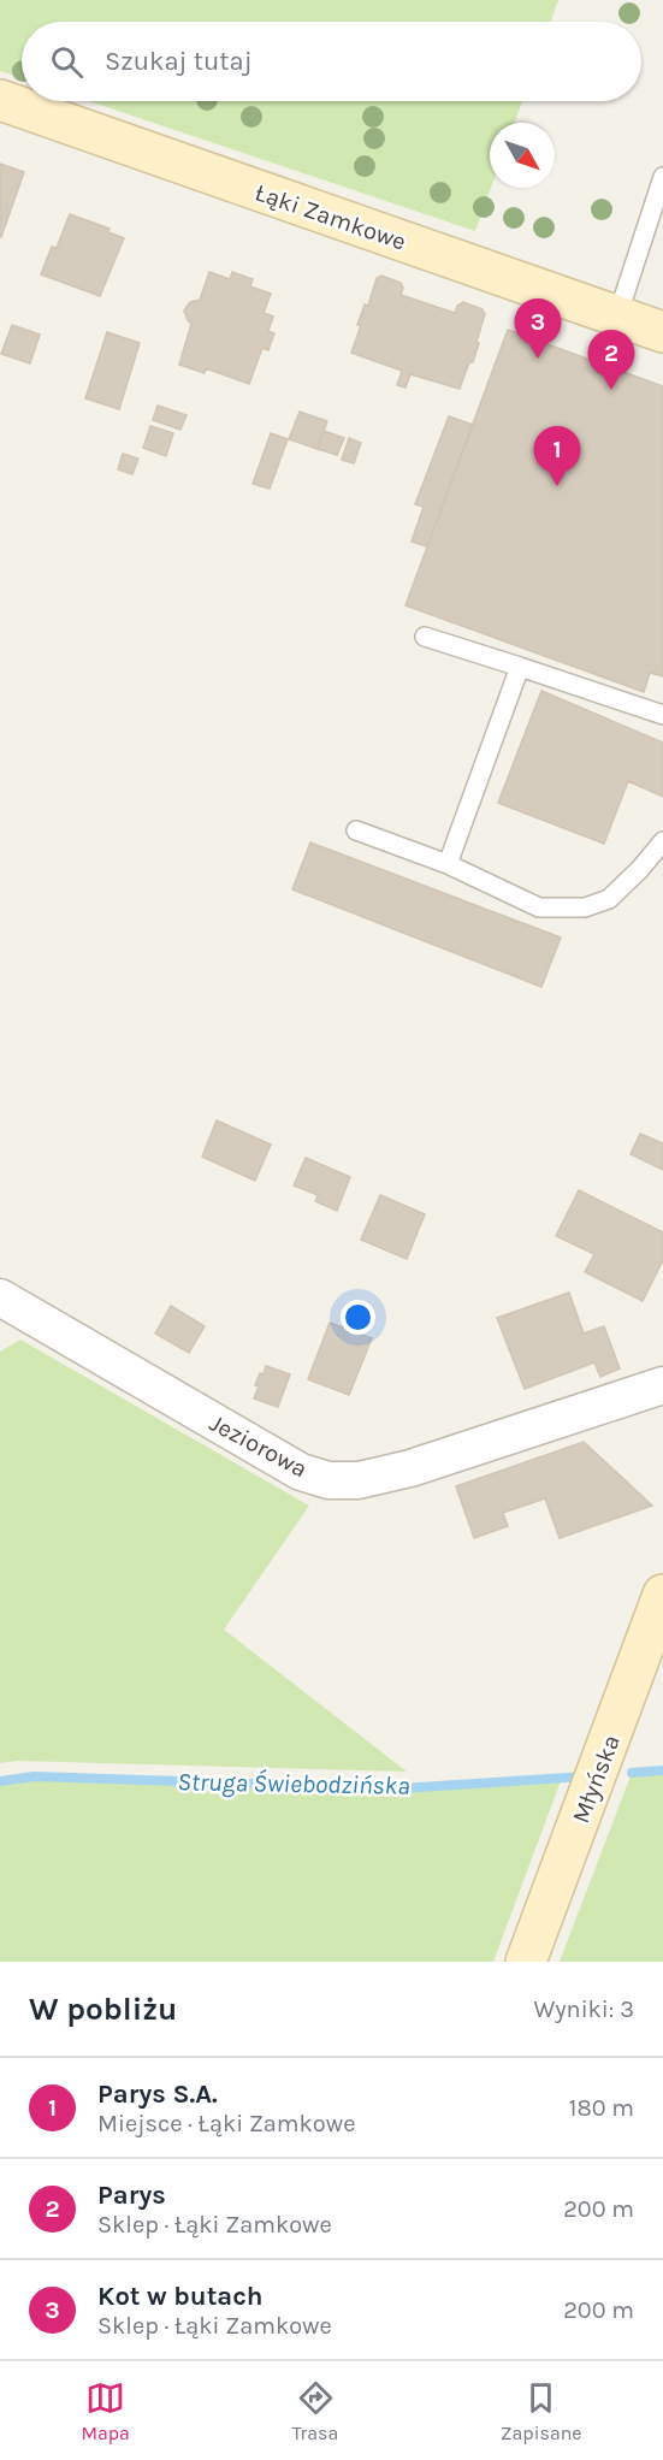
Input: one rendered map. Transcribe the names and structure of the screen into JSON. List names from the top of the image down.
{
  "streets": {
    "street": ["Łąki Zamkowe", "Jeziorowa", "Młyńska"]
  },
  "water": ["Struga Świebodzińska"],
  "north": "bottom right",
  "page": {
    "search": "Szukaj tutaj",
    "pins": ["3", "2", "1"],
    "heading": ["W pobliżu", "Wyniki: 3"],
    "list": [
      {
        "mark": "1",
        "name": "Parys S.A.",
        "note": "Miejsce · Łąki Zamkowe",
        "value": "180 m"
      },
      {
        "mark": "2",
        "name": "Parys",
        "note": "Sklep · Łąki Zamkowe",
        "value": "200 m"
      },
      {
        "mark": "3",
        "name": "Kot w butach",
        "note": "Sklep · Łąki Zamkowe",
        "value": "200 m"
      }
    ],
    "nav": ["Mapa", "Trasa", "Zapisane"]
  }
}
